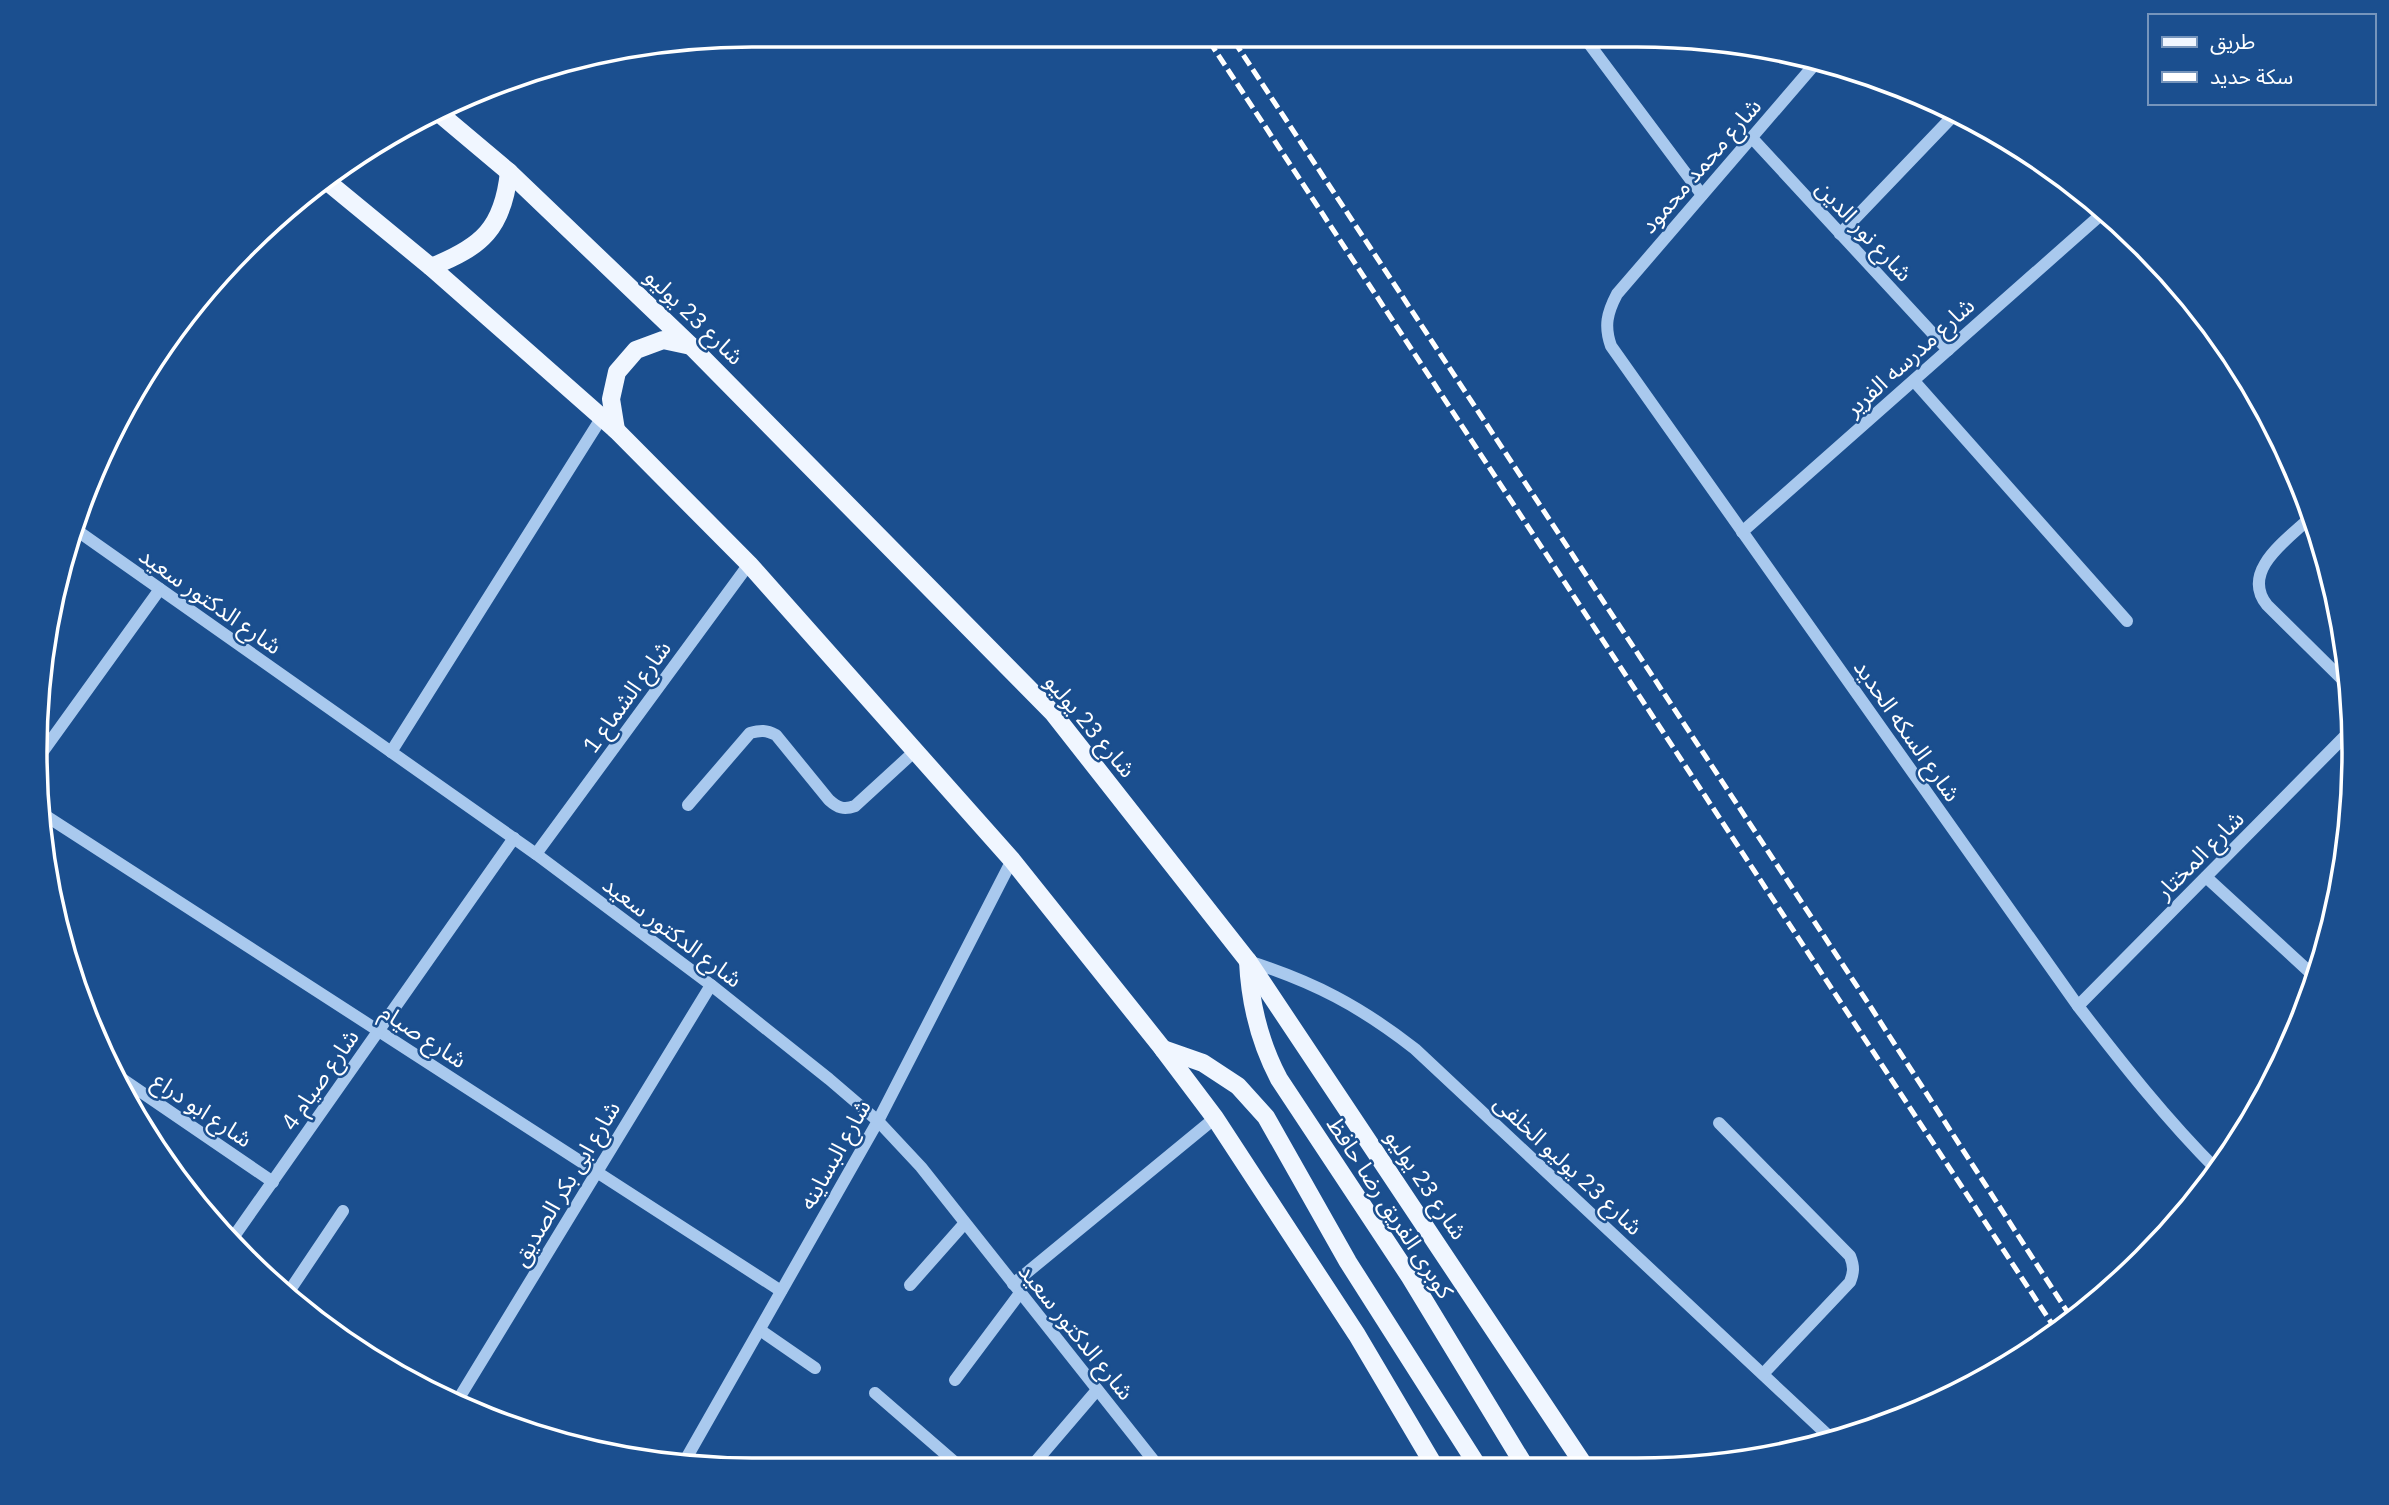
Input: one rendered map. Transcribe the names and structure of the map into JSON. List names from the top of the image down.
{
  "streets": {
    "main road": ["شارع 23 يوليو", "كوبرى الفريق رضا حافظ"],
    "street": [
      "شارع محمد محمود",
      "شارع نور الدين",
      "شارع مدرسه الفرير",
      "شارع الدكتور سعيد",
      "شارع الشماع 1",
      "شارع السكه الحديد",
      "شارع المختار",
      "شارع صيام",
      "شارع صيام 4",
      "شارع ابو دراع",
      "شارع البساينه",
      "شارع 23 يوليو الخلفى",
      "شارع ابى بكر الصديق"
    ]
  },
  "crossings": [
    ["شارع محمد محمود", "شارع نور الدين"],
    ["شارع محمد محمود", "شارع السكه الحديد"],
    ["شارع نور الدين", "شارع مدرسه الفرير"],
    ["شارع 23 يوليو", "شارع 23 يوليو الخلفى"],
    ["شارع 23 يوليو", "كوبرى الفريق رضا حافظ"],
    ["شارع مدرسه الفرير", "شارع السكه الحديد"],
    ["شارع الدكتور سعيد", "شارع الشماع 1"],
    ["شارع الدكتور سعيد", "شارع صيام 4"],
    ["شارع الدكتور سعيد", "شارع البساينه"],
    ["شارع الدكتور سعيد", "شارع ابى بكر الصديق"],
    ["شارع السكه الحديد", "شارع المختار"],
    ["شارع صيام", "شارع صيام 4"],
    ["شارع صيام", "شارع البساينه"],
    ["شارع صيام", "شارع ابى بكر الصديق"],
    ["شارع صيام 4", "شارع ابو دراع"],
    ["شارع 23 يوليو الخلفى", "كوبرى الفريق رضا حافظ"]
  ],
  "legend": ["طريق", "سكة حديد"]
}
